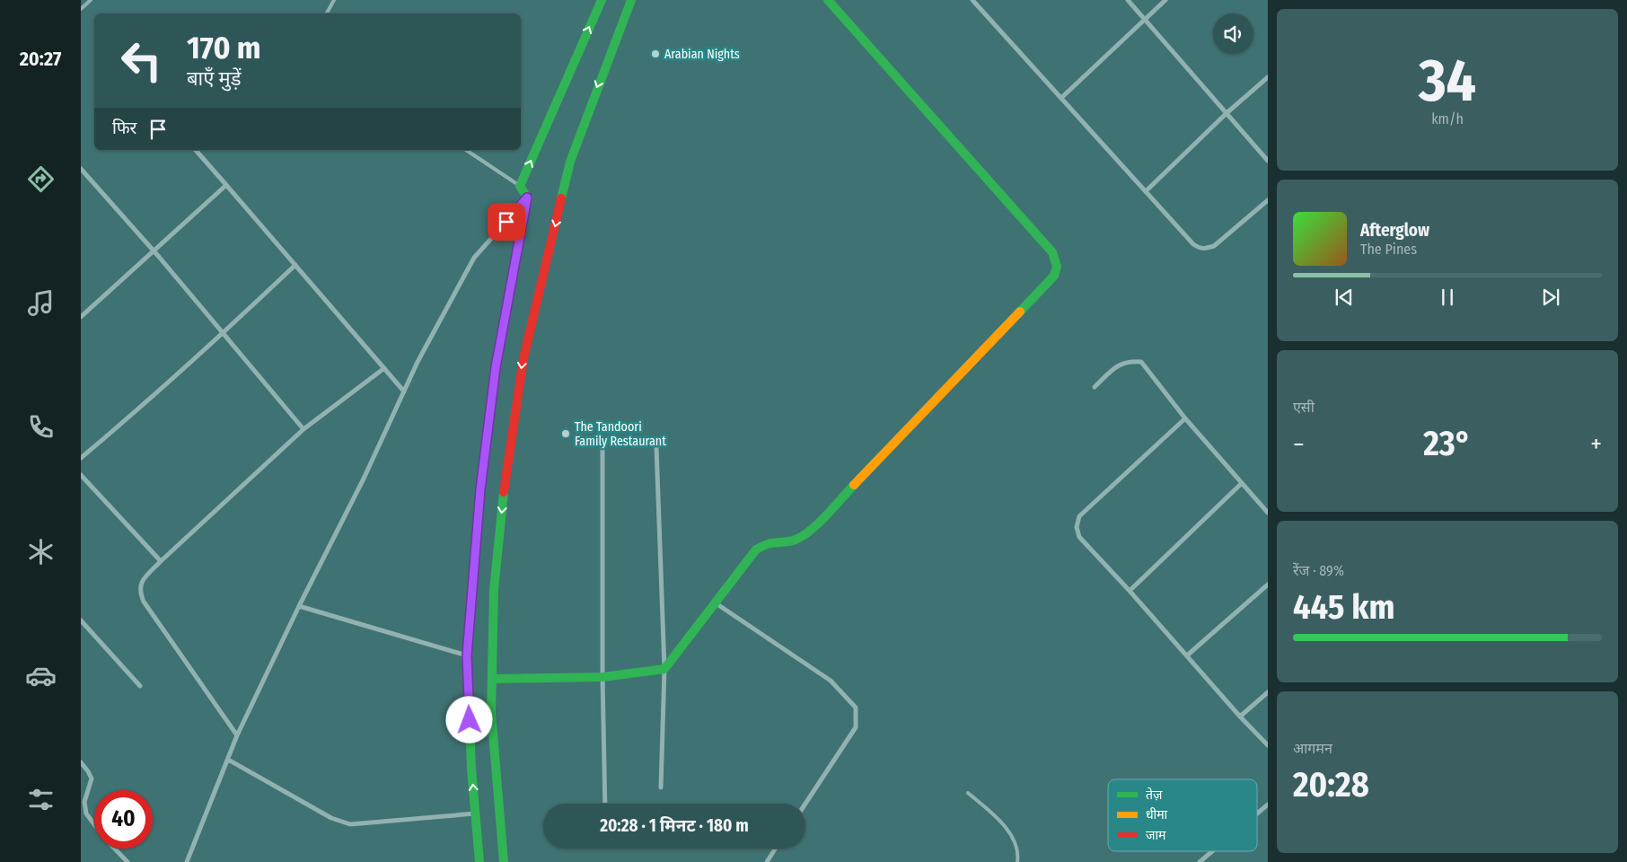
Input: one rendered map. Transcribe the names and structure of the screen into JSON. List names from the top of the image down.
{
  "places": ["Arabian Nights", "The Tandoori Family Restaurant"],
  "legend": ["तेज़", "धीमा", "जाम"],
  "page": {
    "tabs": "20:27",
    "tile": [
      ["34", "km/h"],
      "एसी",
      ["रेंज · 89%", "445 km"],
      ["आगमन", "20:28"]
    ],
    "turn": ["170 m", "बाएँ मुड़ें"],
    "then": "फिर",
    "song": ["Afterglow", "The Pines"],
    "heat": ["−", "23°", "+"],
    "limit": "40",
    "trip": "20:28 · 1 मिनट · 180 m"
  }
}
